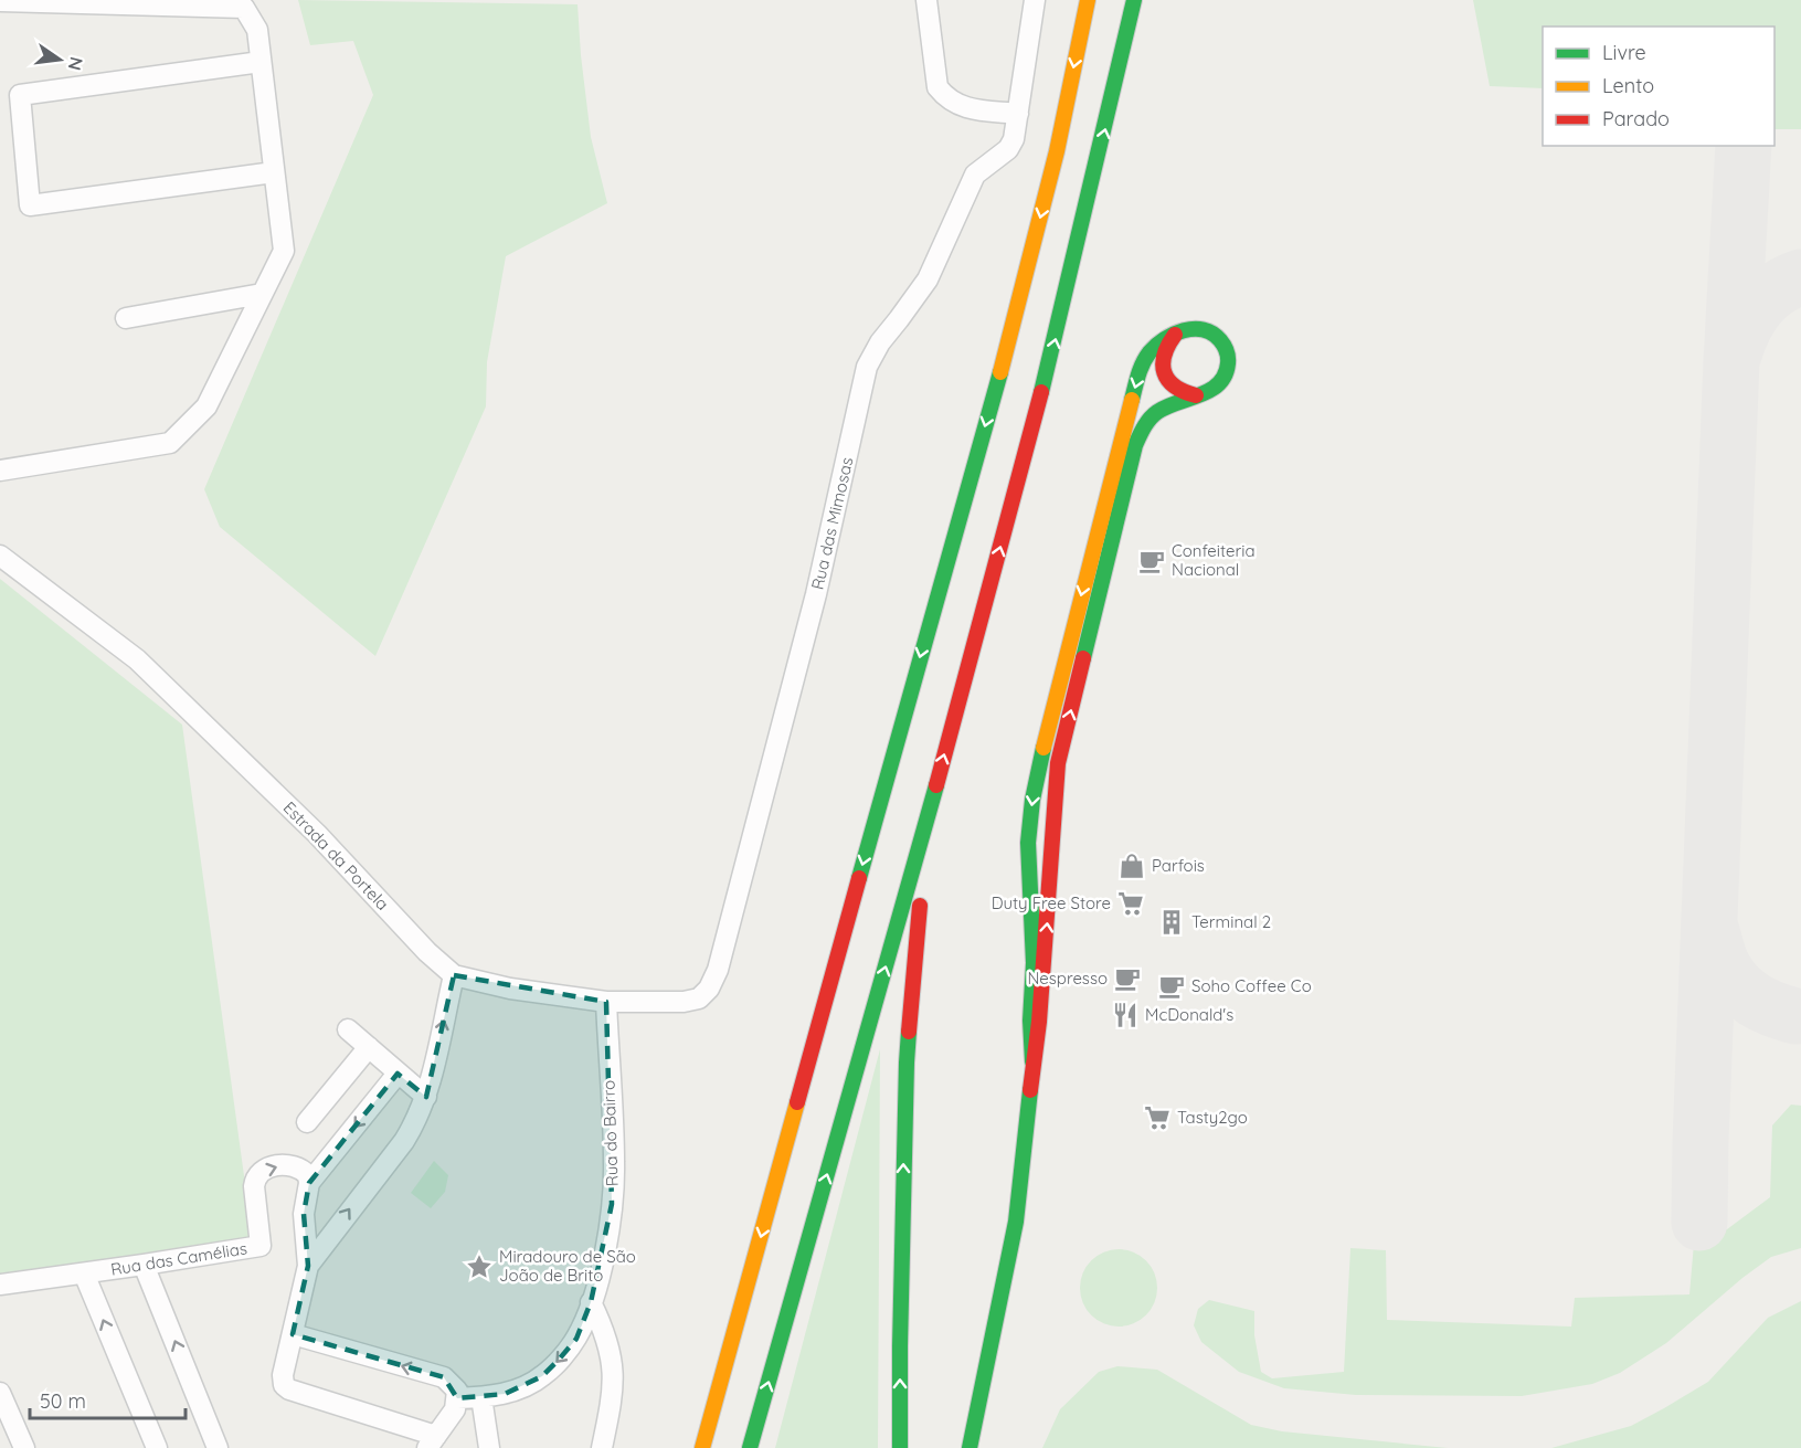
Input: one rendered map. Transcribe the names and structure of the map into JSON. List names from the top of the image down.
{
  "streets": {
    "street": [
      "Rua das Mimosas",
      "Estrada da Portela",
      "Rua do Bairro",
      "Rua das Camélias"
    ]
  },
  "crossings": [
    ["Rua das Mimosas", "Estrada da Portela"],
    ["Estrada da Portela", "Rua do Bairro"]
  ],
  "places": {
    "cafe": ["Confeiteria Nacional", "Nespresso", "Soho Coffee Co"],
    "shop": ["Parfois"],
    "supermarket": ["Duty Free Store", "Tasty2go"],
    "building": ["Terminal 2"],
    "restaurant": ["McDonald's"],
    "place": ["Miradouro de São João de Brito"]
  },
  "legend": ["Livre", "Lento", "Parado"],
  "scale_bar": "50 m",
  "north": "right"
}
